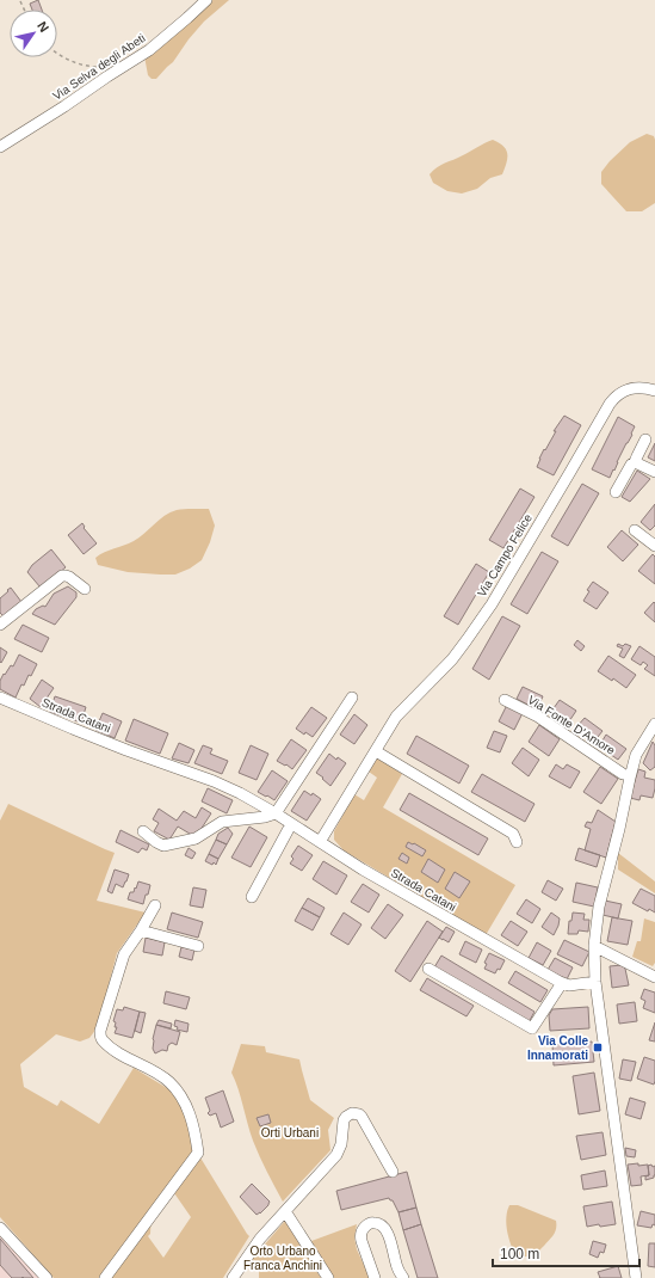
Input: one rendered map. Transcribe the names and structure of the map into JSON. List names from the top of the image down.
{
  "streets": {
    "street": [
      "Via Selva degli Abeti",
      "Via Campo Felice",
      "Strada Catani",
      "Via Fonte D'Amore"
    ]
  },
  "crossings": [
    ["Via Campo Felice", "Strada Catani"]
  ],
  "parks": ["Orti Urbani", "Orto Urbano Franca Anchini"],
  "places": {
    "transit": ["Via Colle Innamorati"]
  },
  "scale_bar": "100 m",
  "north": "top right"
}
